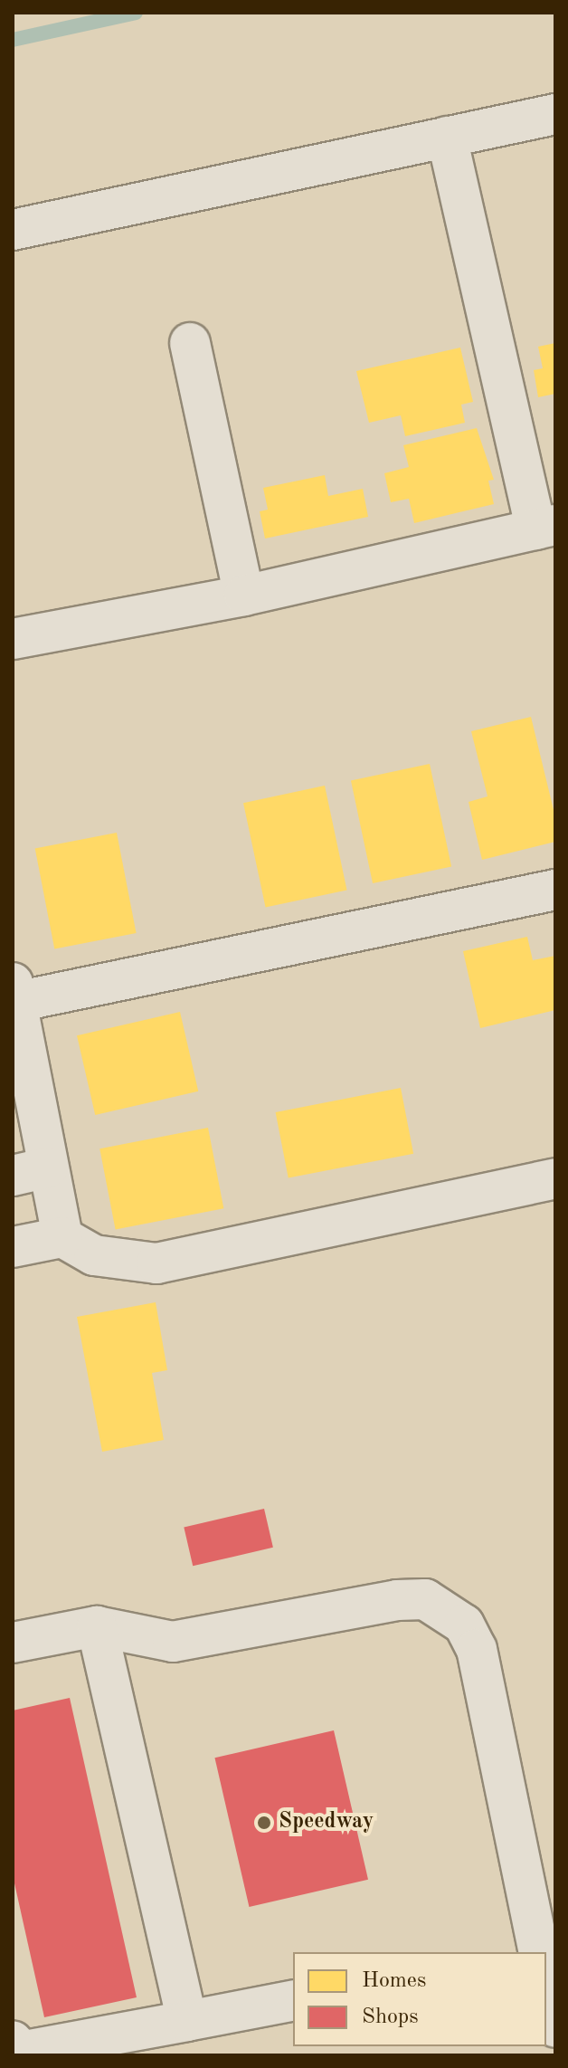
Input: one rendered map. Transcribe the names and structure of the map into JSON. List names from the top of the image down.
{
  "places": ["Speedway"],
  "legend": ["Homes", "Shops"]
}
